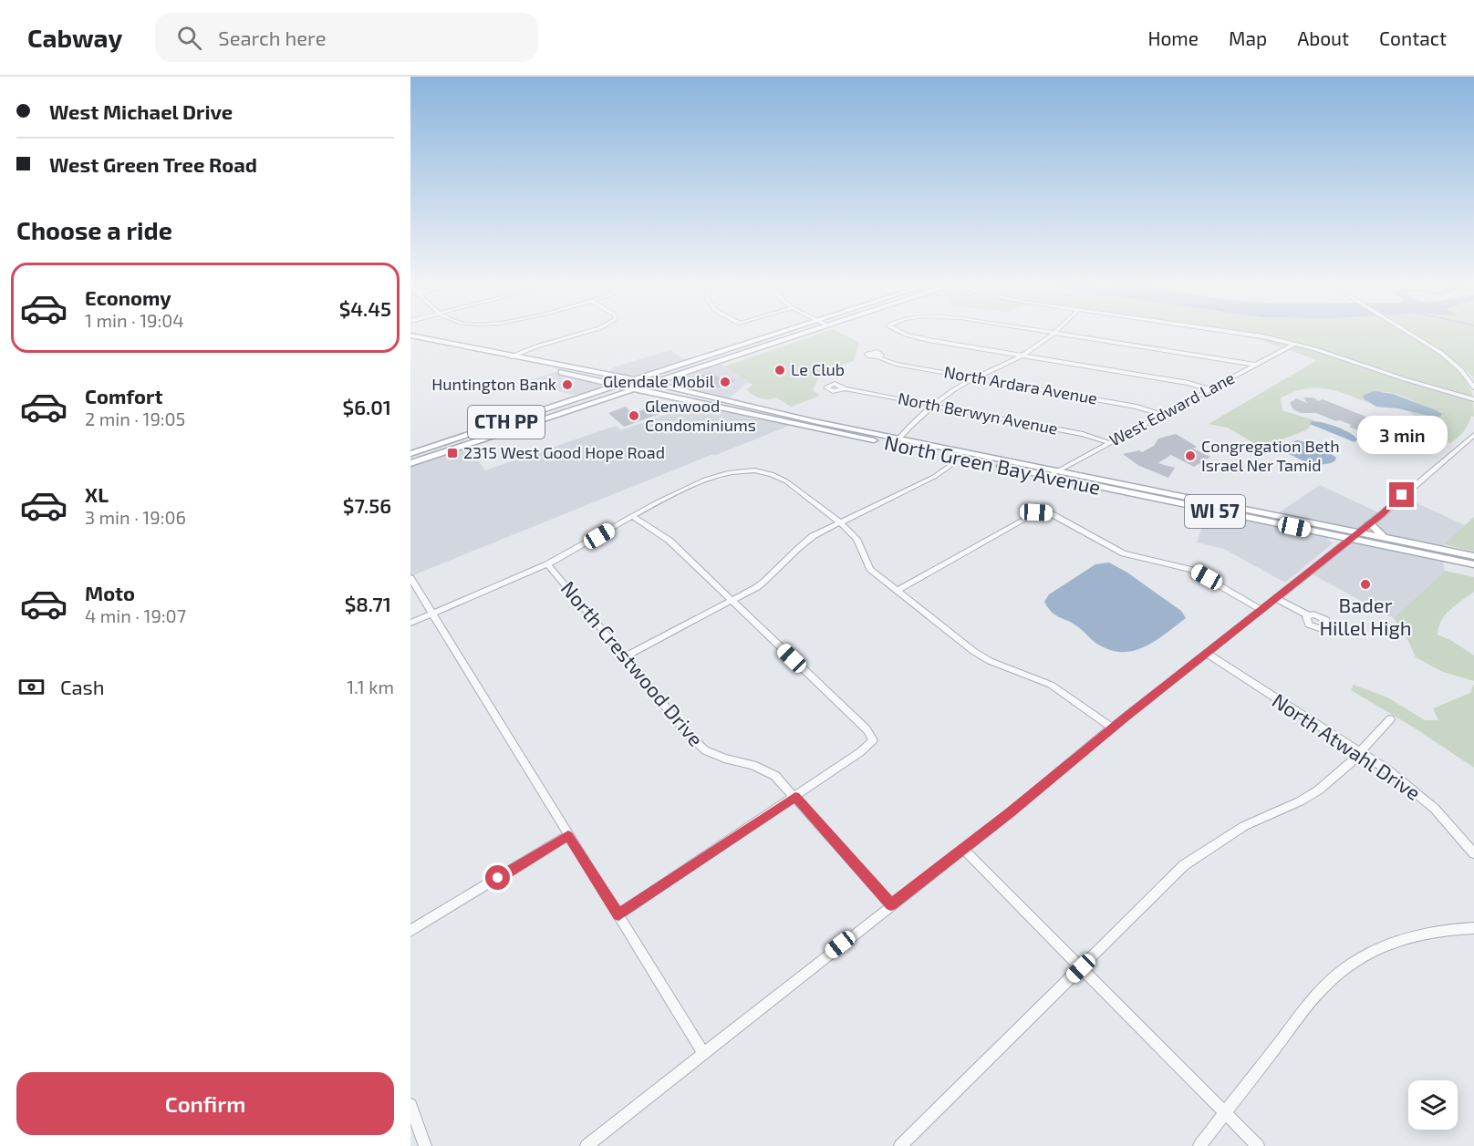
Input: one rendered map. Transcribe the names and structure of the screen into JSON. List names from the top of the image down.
{
  "streets": {
    "main road": ["CTH PP", "North Green Bay Avenue", "WI 57"],
    "street": [
      "North Ardara Avenue",
      "West Edward Lane",
      "North Berwyn Avenue",
      "North Crestwood Drive",
      "North Atwahl Drive"
    ]
  },
  "crossings": [
    ["North Ardara Avenue", "West Edward Lane"],
    ["West Edward Lane", "North Berwyn Avenue"],
    ["West Edward Lane", "North Green Bay Avenue"],
    ["CTH PP", "North Green Bay Avenue"]
  ],
  "places": {
    "other": [
      "Le Club",
      "Glendale Mobil",
      "Huntington Bank",
      "Glenwood Condominiums",
      "Congregation Beth Israel Ner Tamid",
      "Bader Hillel High"
    ],
    "transit": ["2315 West Good Hope Road"]
  },
  "page": {
    "header": "Cabway",
    "search": "Search here",
    "nav": [
      "Home",
      "Map",
      "About",
      "Contact"
    ],
    "banner": ["West Michael Drive", "West Green Tree Road"],
    "heading": "Choose a ride",
    "list": [
      {
        "name": "Economy",
        "note": "1 min · 19:04",
        "value": "$4.45"
      },
      {
        "name": "Comfort",
        "note": "2 min · 19:05",
        "value": "$6.01"
      },
      {
        "name": "XL",
        "note": "3 min · 19:06",
        "value": "$7.56"
      },
      {
        "name": "Moto",
        "note": "4 min · 19:07",
        "value": "$8.71"
      }
    ],
    "bubble": "3 min",
    "pay": ["Cash", "1.1 km"],
    "buttons": "Confirm"
  }
}
